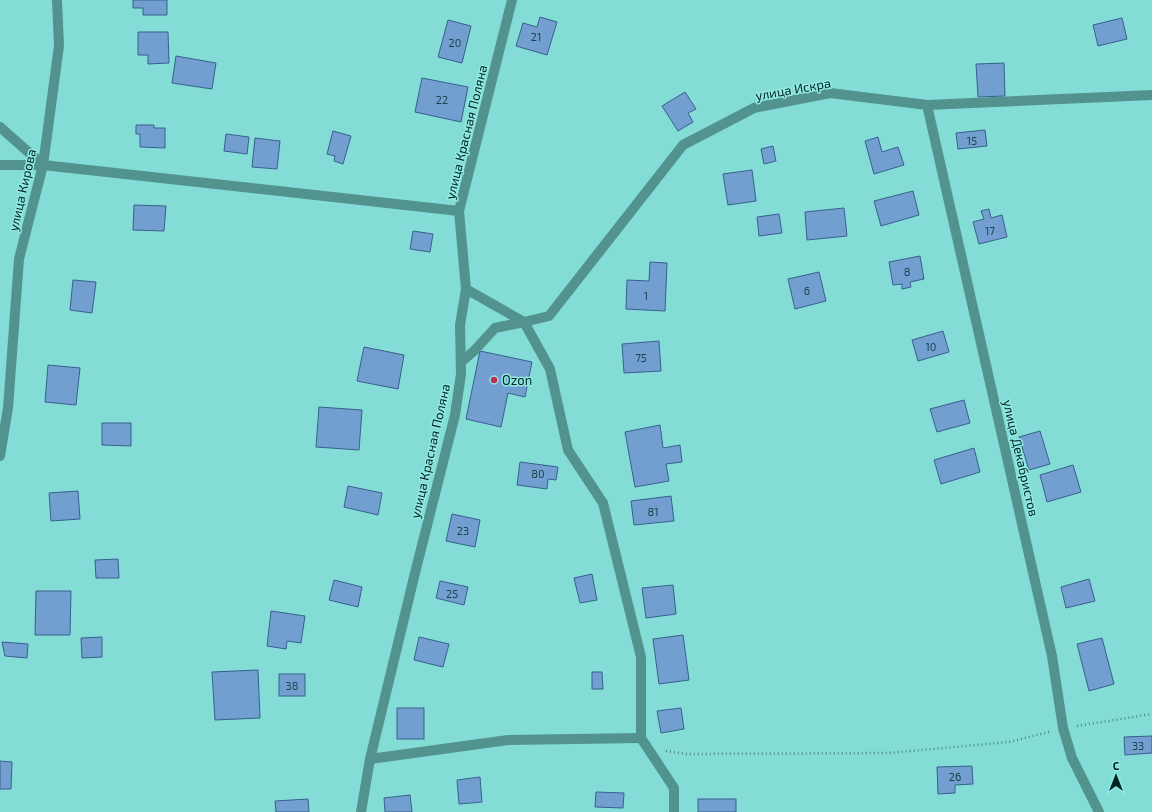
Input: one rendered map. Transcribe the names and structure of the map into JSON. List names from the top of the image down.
{
  "streets": {
    "street": [
      "улица Искра",
      "улица Красная Поляна",
      "улица Кирова",
      "улица Декабристов"
    ]
  },
  "crossings": [
    ["улица Искра", "улица Красная Поляна"],
    ["улица Искра", "улица Декабристов"]
  ],
  "places": ["Ozon"],
  "house_numbers": [
    "21",
    "20",
    "22",
    "15",
    "17",
    "8",
    "6",
    "1",
    "10",
    "75",
    "80",
    "81",
    "23",
    "25",
    "38",
    "33",
    "26"
  ],
  "north": "top"
}
